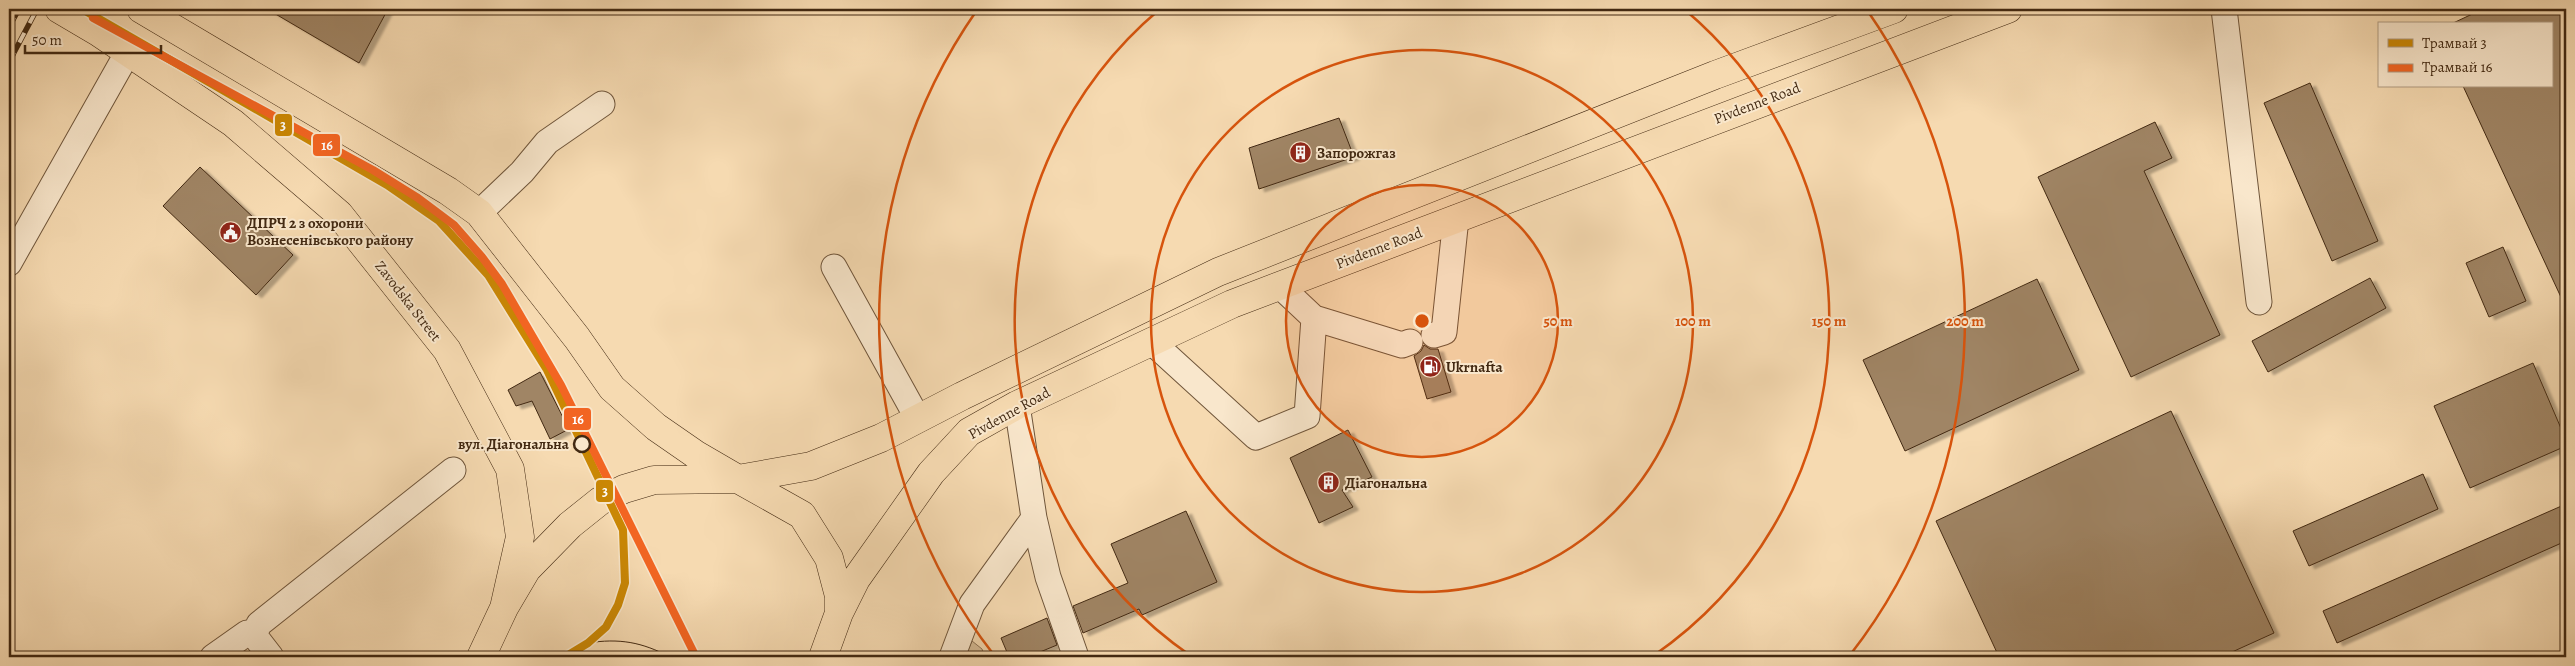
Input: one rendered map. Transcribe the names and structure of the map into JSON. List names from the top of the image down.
{
  "streets": {
    "main road": ["Pivdenne Road", "Zavodska Street"]
  },
  "places": {
    "building": ["Запорожгаз", "Діагональна"],
    "public building": ["ДПРЧ 2 з охорони Вознесенівського району"],
    "fuel station": ["Ukrnafta"],
    "other": ["вул. Діагональна"]
  },
  "lines": ["tram line 3", "tram line 16"],
  "legend": ["Трамвай 3", "Трамвай 16"],
  "scale_bar": "50 m",
  "rings": [
    "50 m",
    "100 m",
    "150 m",
    "200 m"
  ]
}
